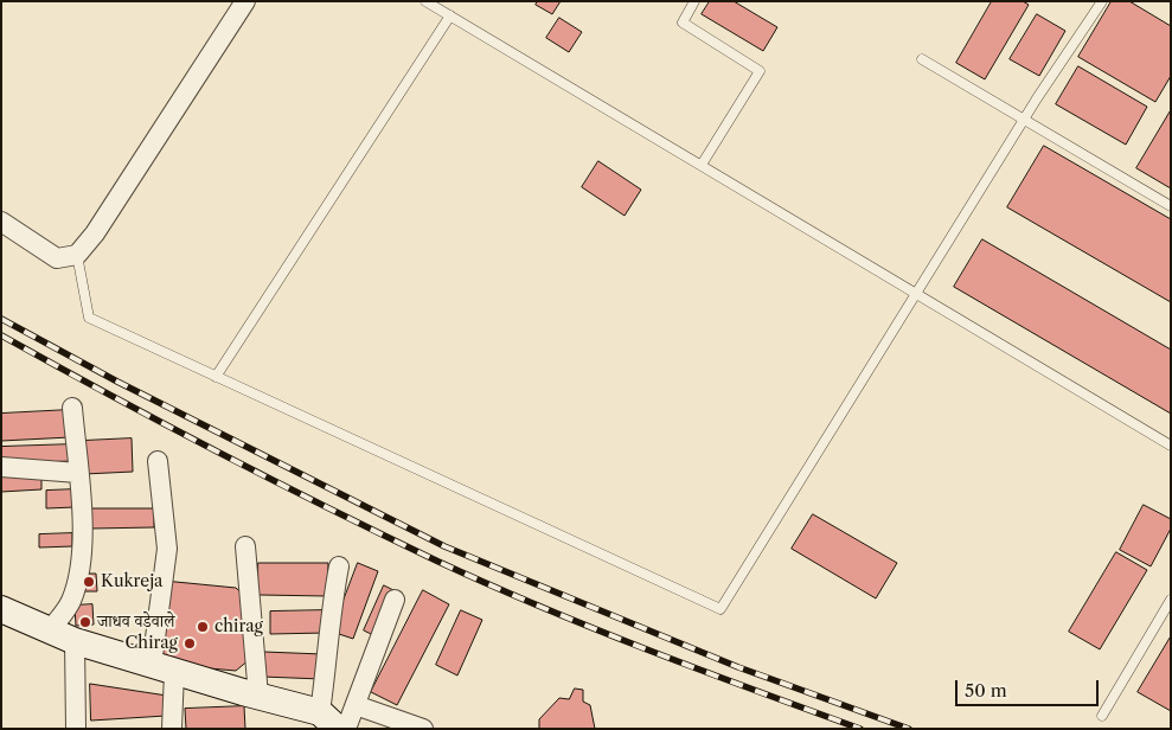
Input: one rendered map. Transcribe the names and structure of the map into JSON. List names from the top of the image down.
{
  "places": [
    "Kukreja",
    "जाधव वडेवाले",
    "chirag",
    "Chirag"
  ],
  "scale_bar": "50 m"
}
